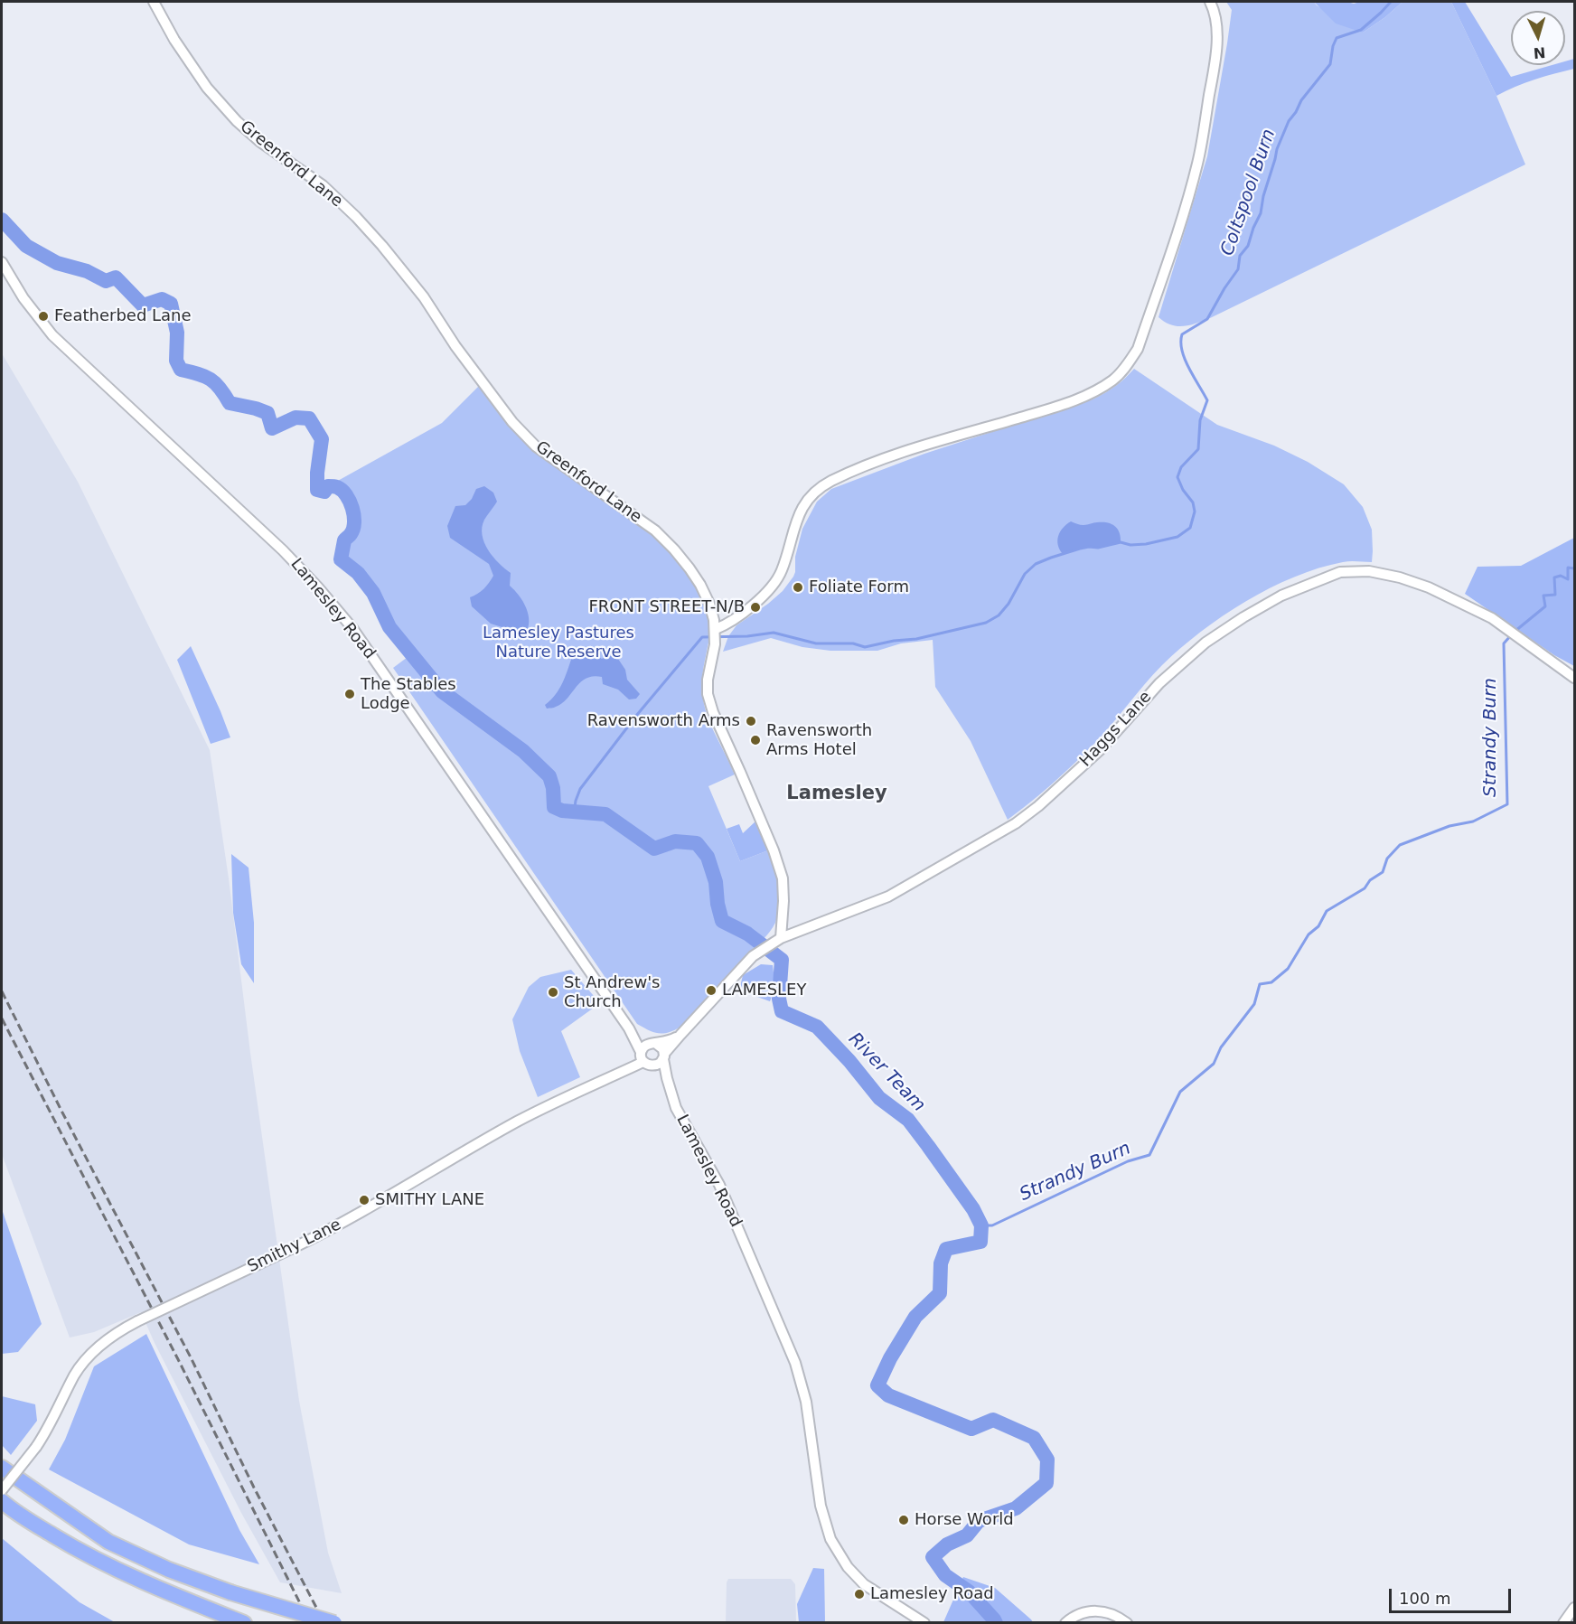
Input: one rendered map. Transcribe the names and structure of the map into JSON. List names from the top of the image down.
{
  "streets": {
    "street": [
      "Greenford Lane",
      "Lamesley Road",
      "Haggs Lane",
      "Smithy Lane"
    ]
  },
  "crossings": [
    ["Greenford Lane", "Haggs Lane"],
    ["Lamesley Road", "Haggs Lane"],
    ["Lamesley Road", "Smithy Lane"],
    ["Haggs Lane", "Smithy Lane"]
  ],
  "districts": ["Lamesley"],
  "water": ["Coltspool Burn", "Strandy Burn", "River Team"],
  "parks": ["Lamesley Pastures Nature Reserve"],
  "places": [
    "Featherbed Lane",
    "Foliate Form",
    "FRONT STREET-N/B",
    "The Stables Lodge",
    "Ravensworth Arms",
    "Ravensworth Arms Hotel",
    "LAMESLEY",
    "St Andrew's Church",
    "SMITHY LANE",
    "Horse World",
    "Lamesley Road"
  ],
  "scale_bar": "100 m",
  "north": "bottom"
}
